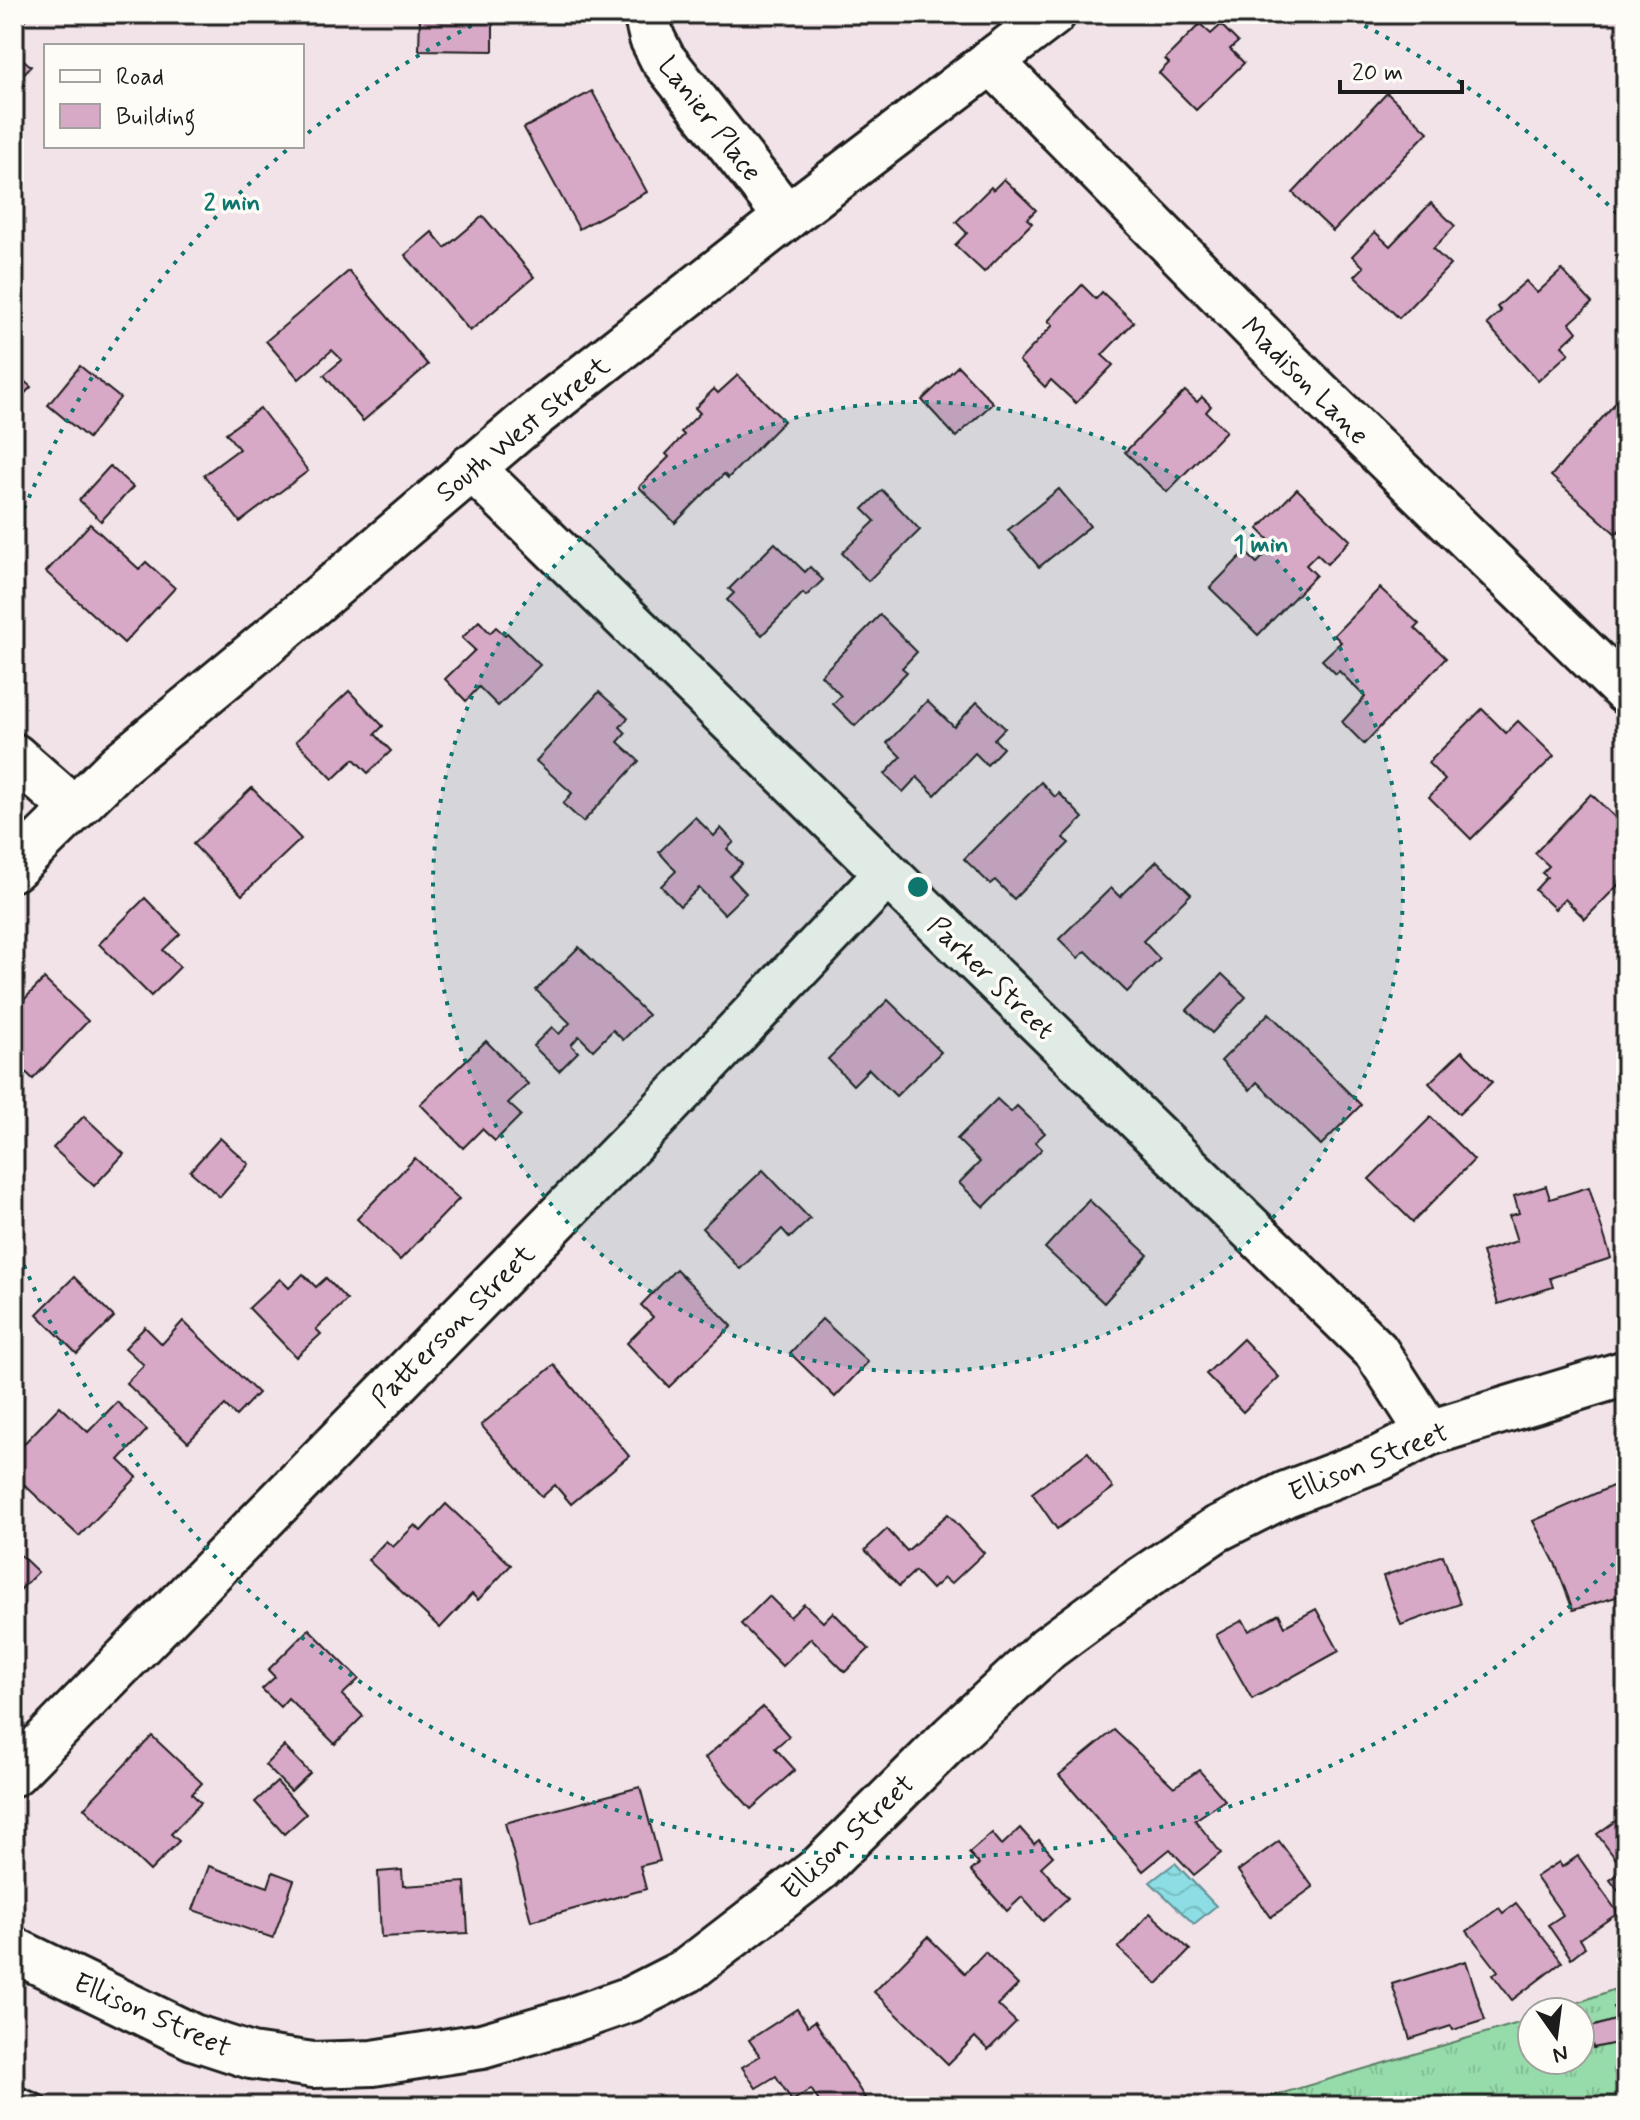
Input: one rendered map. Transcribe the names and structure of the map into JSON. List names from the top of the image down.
{
  "streets": {
    "street": [
      "Lanier Place",
      "Madison Lane",
      "South West Street",
      "Parker Street",
      "Patterson Street",
      "Ellison Street"
    ]
  },
  "crossings": [
    ["Lanier Place", "South West Street"],
    ["Madison Lane", "South West Street"],
    ["South West Street", "Parker Street"],
    ["Parker Street", "Patterson Street"],
    ["Parker Street", "Ellison Street"]
  ],
  "legend": ["Road", "Building"],
  "scale_bar": "20 m",
  "north": "bottom",
  "rings": ["2 min", "1 min"]
}
